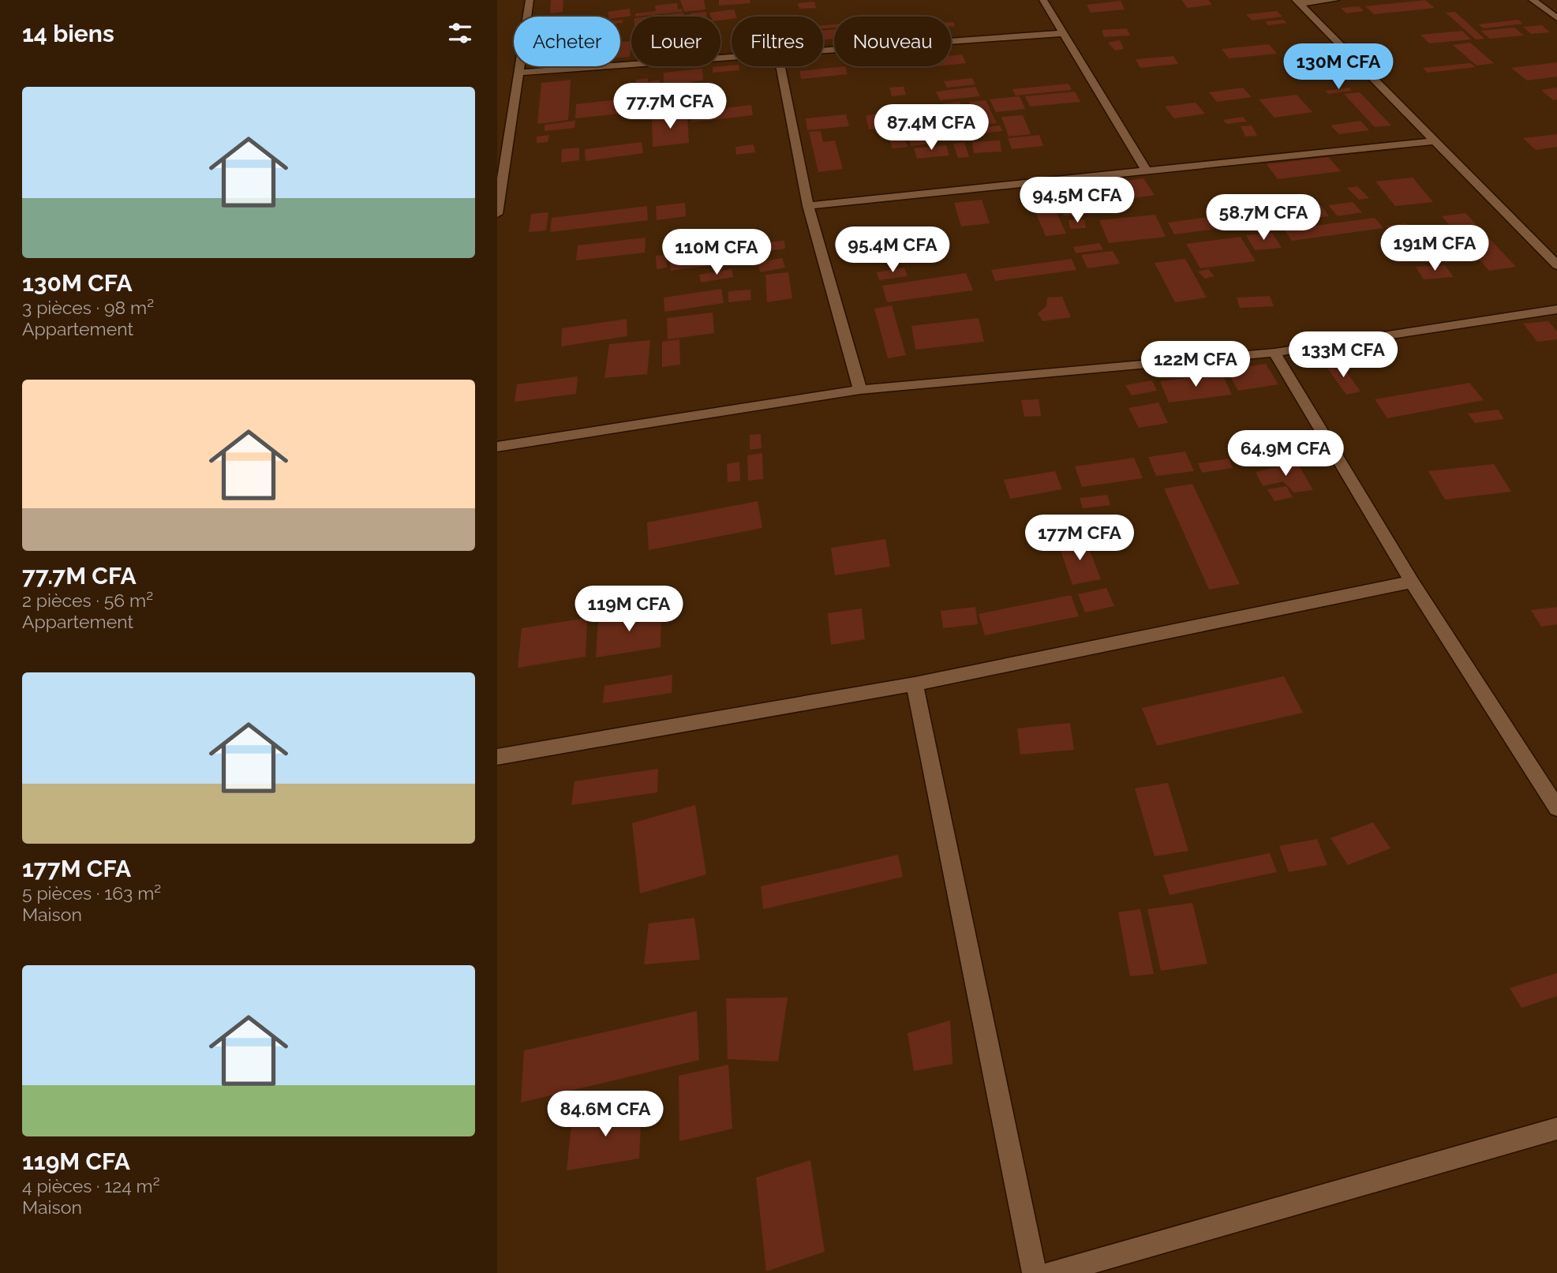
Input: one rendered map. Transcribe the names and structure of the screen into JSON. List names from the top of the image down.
{
  "page": {
    "heading": "14 biens",
    "chip": [
      "Acheter",
      "Louer",
      "Filtres",
      "Nouveau"
    ],
    "price": [
      "130M CFA",
      "77.7M CFA",
      "87.4M CFA",
      "94.5M CFA",
      "58.7M CFA",
      "191M CFA",
      "95.4M CFA",
      "110M CFA",
      "133M CFA",
      "122M CFA",
      "64.9M CFA",
      "177M CFA",
      "119M CFA",
      "84.6M CFA"
    ],
    "list": [
      {
        "name": "130M CFA",
        "note": "3 pièces · 98 m² · Appartement"
      },
      {
        "name": "77.7M CFA",
        "note": "2 pièces · 56 m² · Appartement"
      },
      {
        "name": "177M CFA",
        "note": "5 pièces · 163 m² · Maison"
      },
      {
        "name": "119M CFA",
        "note": "4 pièces · 124 m² · Maison"
      }
    ]
  }
}
